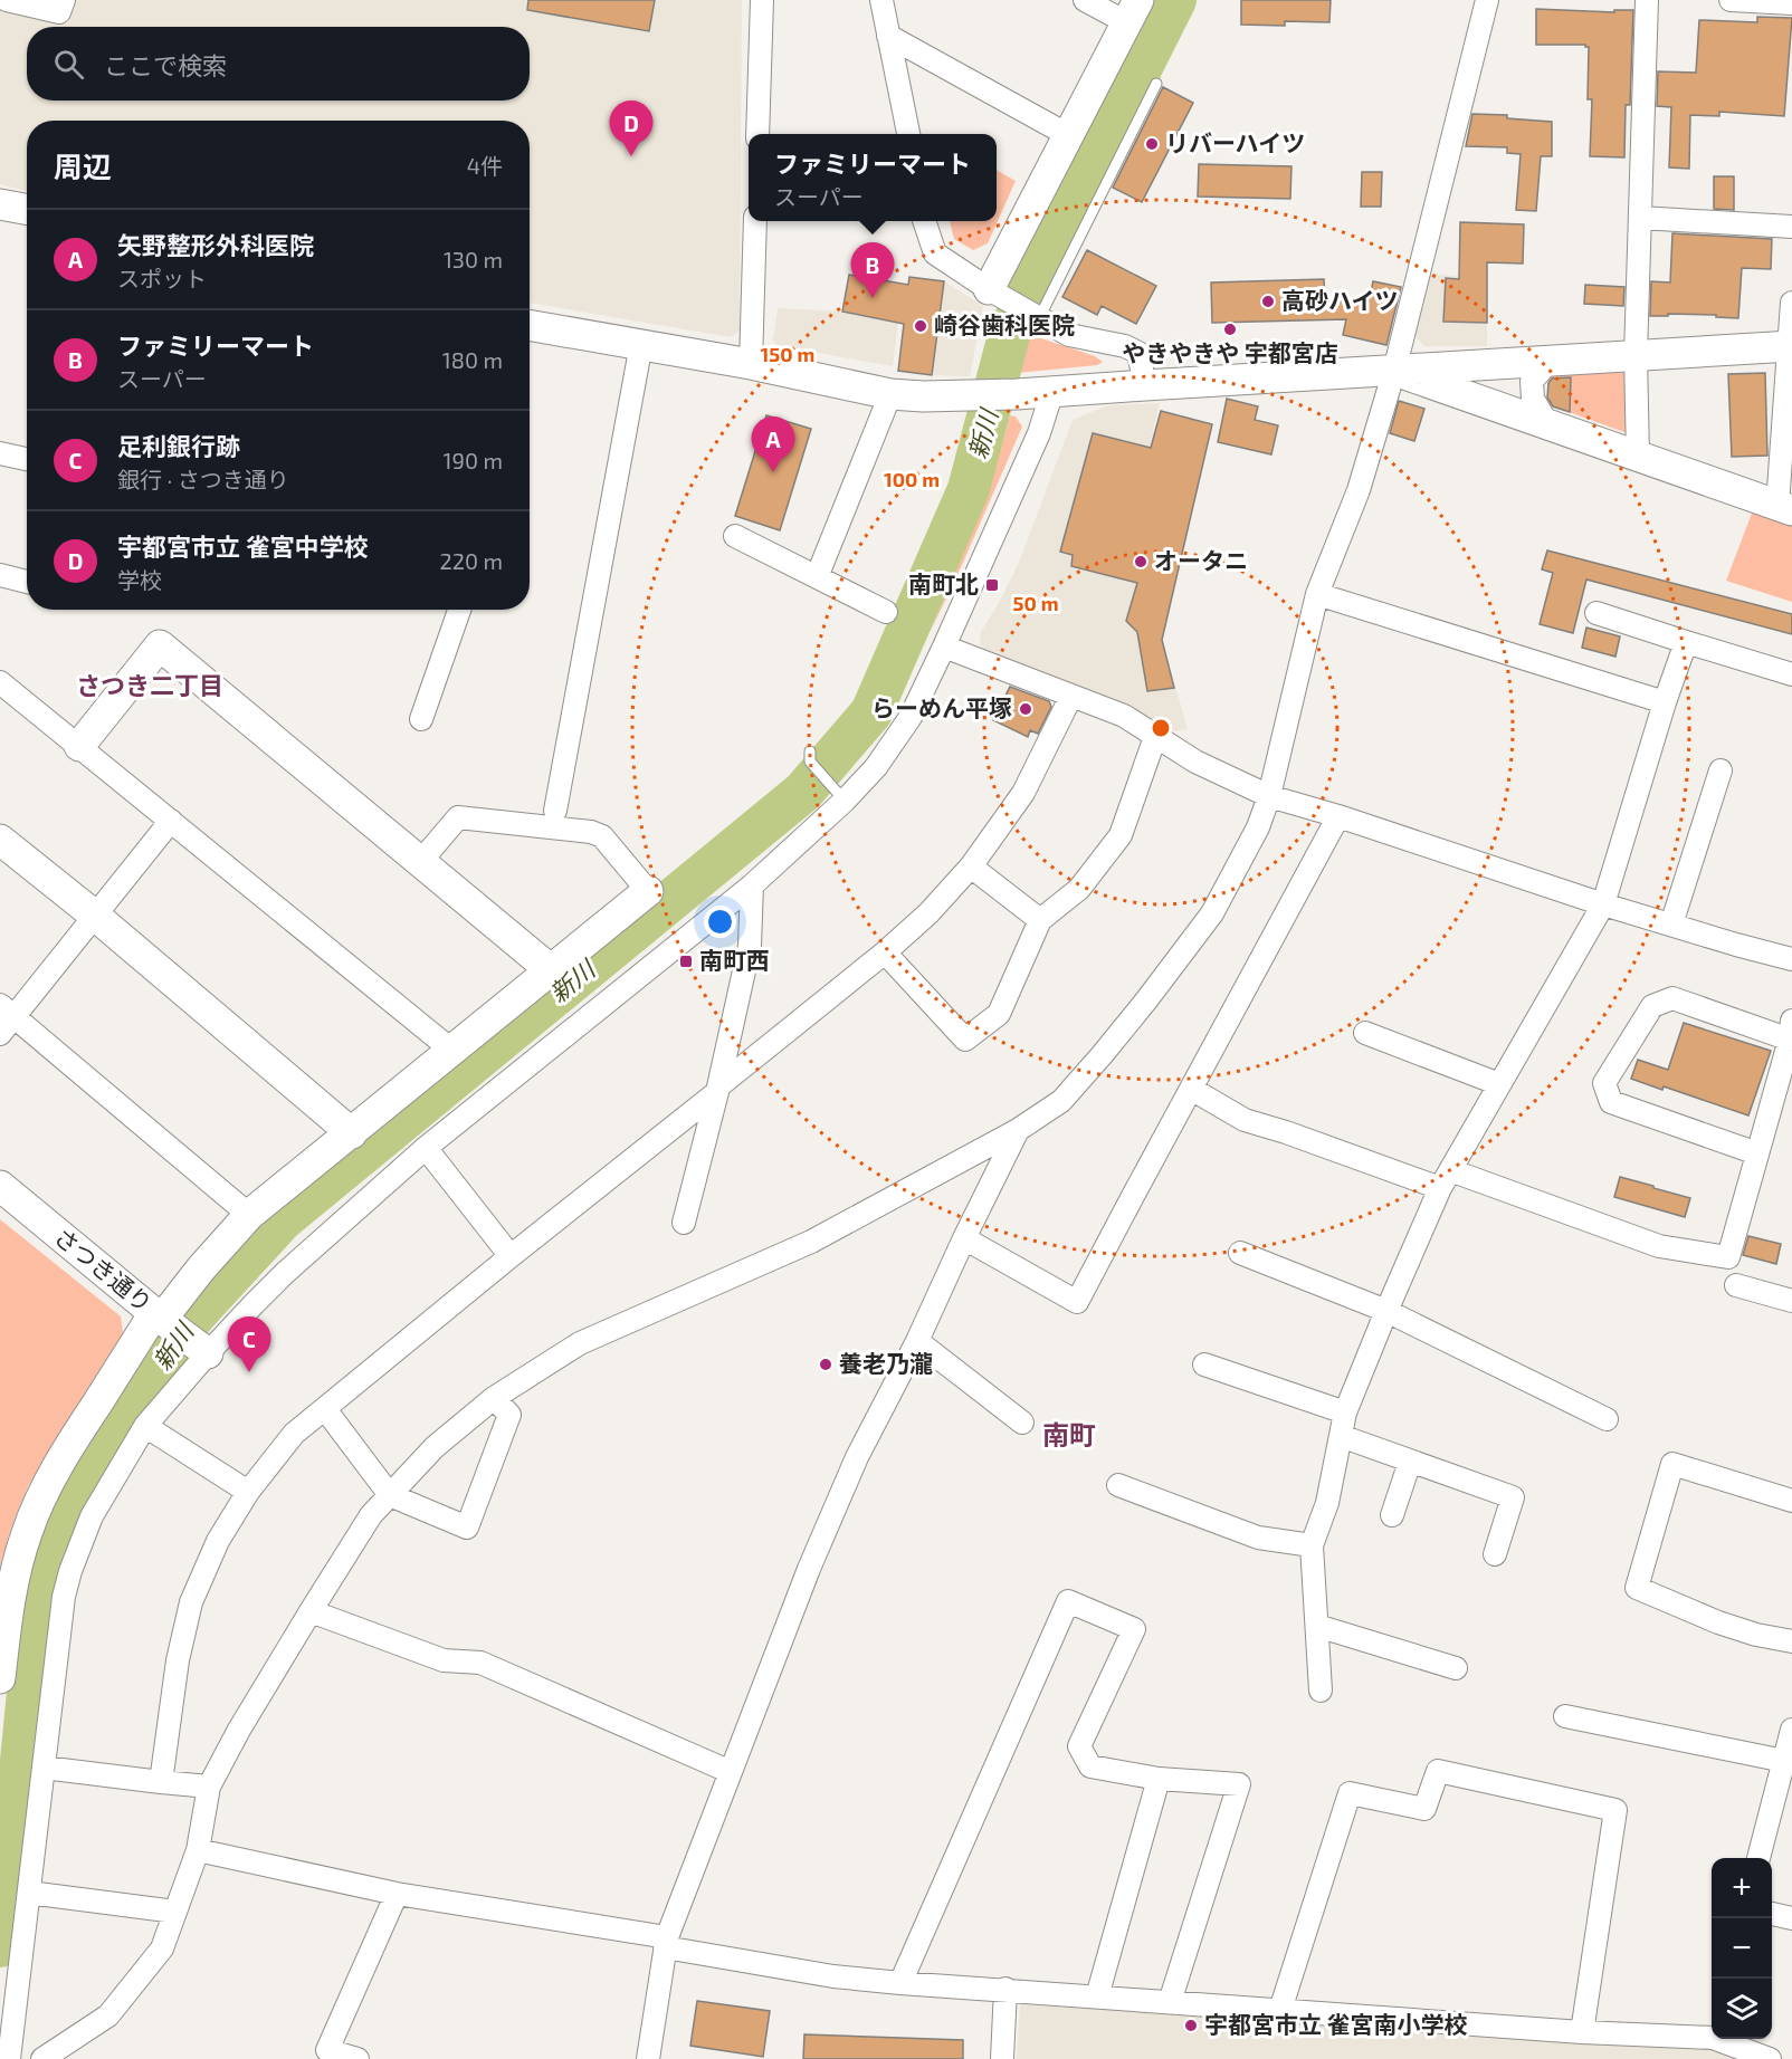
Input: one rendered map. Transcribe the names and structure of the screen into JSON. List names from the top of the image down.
{
  "streets": {
    "street": ["さつき通り"]
  },
  "districts": ["さつき二丁目", "南町"],
  "water": ["新川"],
  "places": {
    "other": [
      "リバーハイツ",
      "高砂ハイツ",
      "崎谷歯科医院",
      "やきやきや 宇都宮店",
      "オータニ",
      "らーめん平塚",
      "養老乃瀧",
      "宇都宮市立 雀宮南小学校"
    ],
    "transit": ["南町北", "南町西"]
  },
  "page": {
    "search": "ここで検索",
    "pins": [
      "D",
      "B",
      "A",
      "C"
    ],
    "heading": ["周辺", "4件"],
    "popup": ["ファミリーマート", "スーパー"],
    "list": [
      {
        "mark": "A",
        "name": "矢野整形外科医院",
        "note": "スポット",
        "value": "130 m"
      },
      {
        "mark": "B",
        "name": "ファミリーマート",
        "note": "スーパー",
        "value": "180 m"
      },
      {
        "mark": "C",
        "name": "足利銀行跡",
        "note": "銀行 · さつき通り",
        "value": "190 m"
      },
      {
        "mark": "D",
        "name": "宇都宮市立 雀宮中学校",
        "note": "学校",
        "value": "220 m"
      }
    ],
    "map_buttons": ["+", "−"]
  },
  "rings": ["150 m", "100 m", "50 m"]
}
